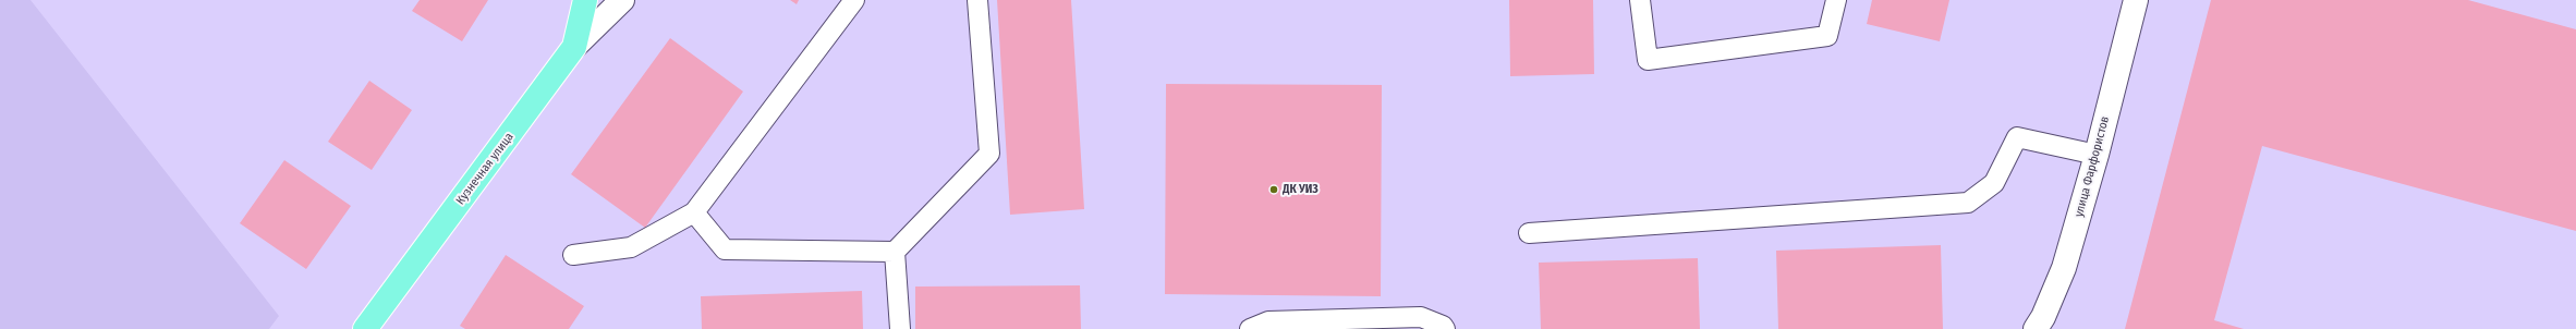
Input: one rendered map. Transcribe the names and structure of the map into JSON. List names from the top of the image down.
{
  "streets": {
    "main road": ["Кузнечная улица"],
    "street": ["улица Фарфористов"]
  },
  "places": ["ДК УИЗ"]
}
